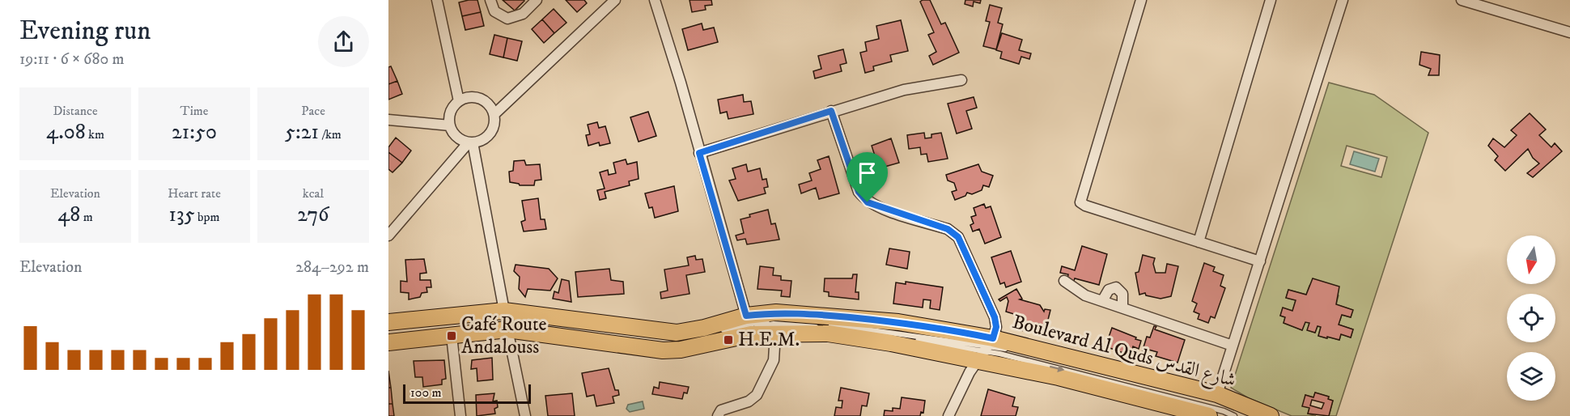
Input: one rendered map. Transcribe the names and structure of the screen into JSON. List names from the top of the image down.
{
  "streets": {
    "main road": ["Boulevard Al Quds شارع القدس"]
  },
  "places": {
    "transit": ["Café Route Andalouss", "H.E.M."]
  },
  "scale_bar": "100 m",
  "north": "bottom",
  "page": {
    "heading": ["Evening run", "19:11 · 6 × 680 m"],
    "stats": [
      ["Distance", "4.08 km"],
      ["Time", "21:50"],
      ["Pace", "5:21 /km"],
      ["Elevation", "48 m"],
      ["Heart rate", "135 bpm"],
      ["kcal", "276"]
    ],
    "chart": ["Elevation", "284–292 m"],
    "scale": "100 m"
  }
}
